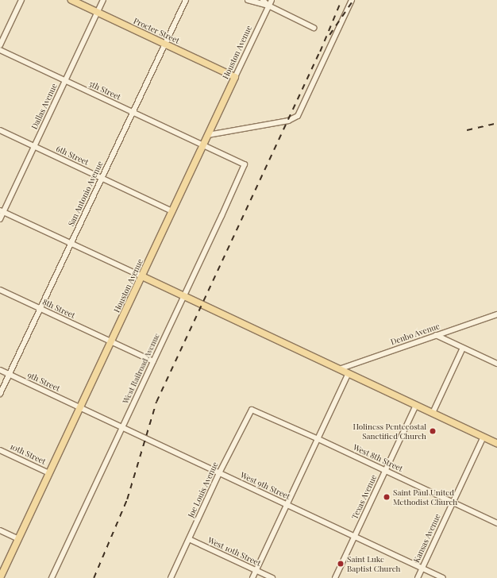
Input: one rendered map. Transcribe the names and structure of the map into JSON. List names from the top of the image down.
{
  "streets": {
    "main road": ["Procter Street", "Houston Avenue"],
    "street": [
      "5th Street",
      "Dallas Avenue",
      "6th Street",
      "San Antonio Avenue",
      "8th Street",
      "Denbo Avenue",
      "West Railroad Avenue",
      "9th Street",
      "10th Street",
      "West 8th Street",
      "West 9th Street",
      "Joe Louis Avenue",
      "Texas Avenue",
      "Kansas Avenue",
      "West 10th Street"
    ]
  },
  "crossings": [
    ["Procter Street", "Houston Avenue"],
    ["Procter Street", "Dallas Avenue"],
    ["Procter Street", "San Antonio Avenue"],
    ["Houston Avenue", "5th Street"],
    ["Houston Avenue", "6th Street"],
    ["Houston Avenue", "8th Street"],
    ["Houston Avenue", "9th Street"],
    ["Houston Avenue", "10th Street"],
    ["Houston Avenue", "West 9th Street"],
    ["5th Street", "Dallas Avenue"],
    ["5th Street", "San Antonio Avenue"],
    ["5th Street", "West Railroad Avenue"],
    ["Dallas Avenue", "6th Street"],
    ["6th Street", "San Antonio Avenue"],
    ["San Antonio Avenue", "8th Street"],
    ["San Antonio Avenue", "9th Street"],
    ["West Railroad Avenue", "West 9th Street"],
    ["9th Street", "West 9th Street"],
    ["West 8th Street", "Joe Louis Avenue"],
    ["West 8th Street", "Texas Avenue"],
    ["West 8th Street", "Kansas Avenue"],
    ["West 9th Street", "Joe Louis Avenue"],
    ["West 9th Street", "Texas Avenue"],
    ["West 9th Street", "Kansas Avenue"],
    ["Joe Louis Avenue", "West 10th Street"]
  ],
  "places": ["Holiness Pentecostal Sanctified Church", "Saint Paul United Methodist Church", "Saint Luke Baptist Church"]
}
